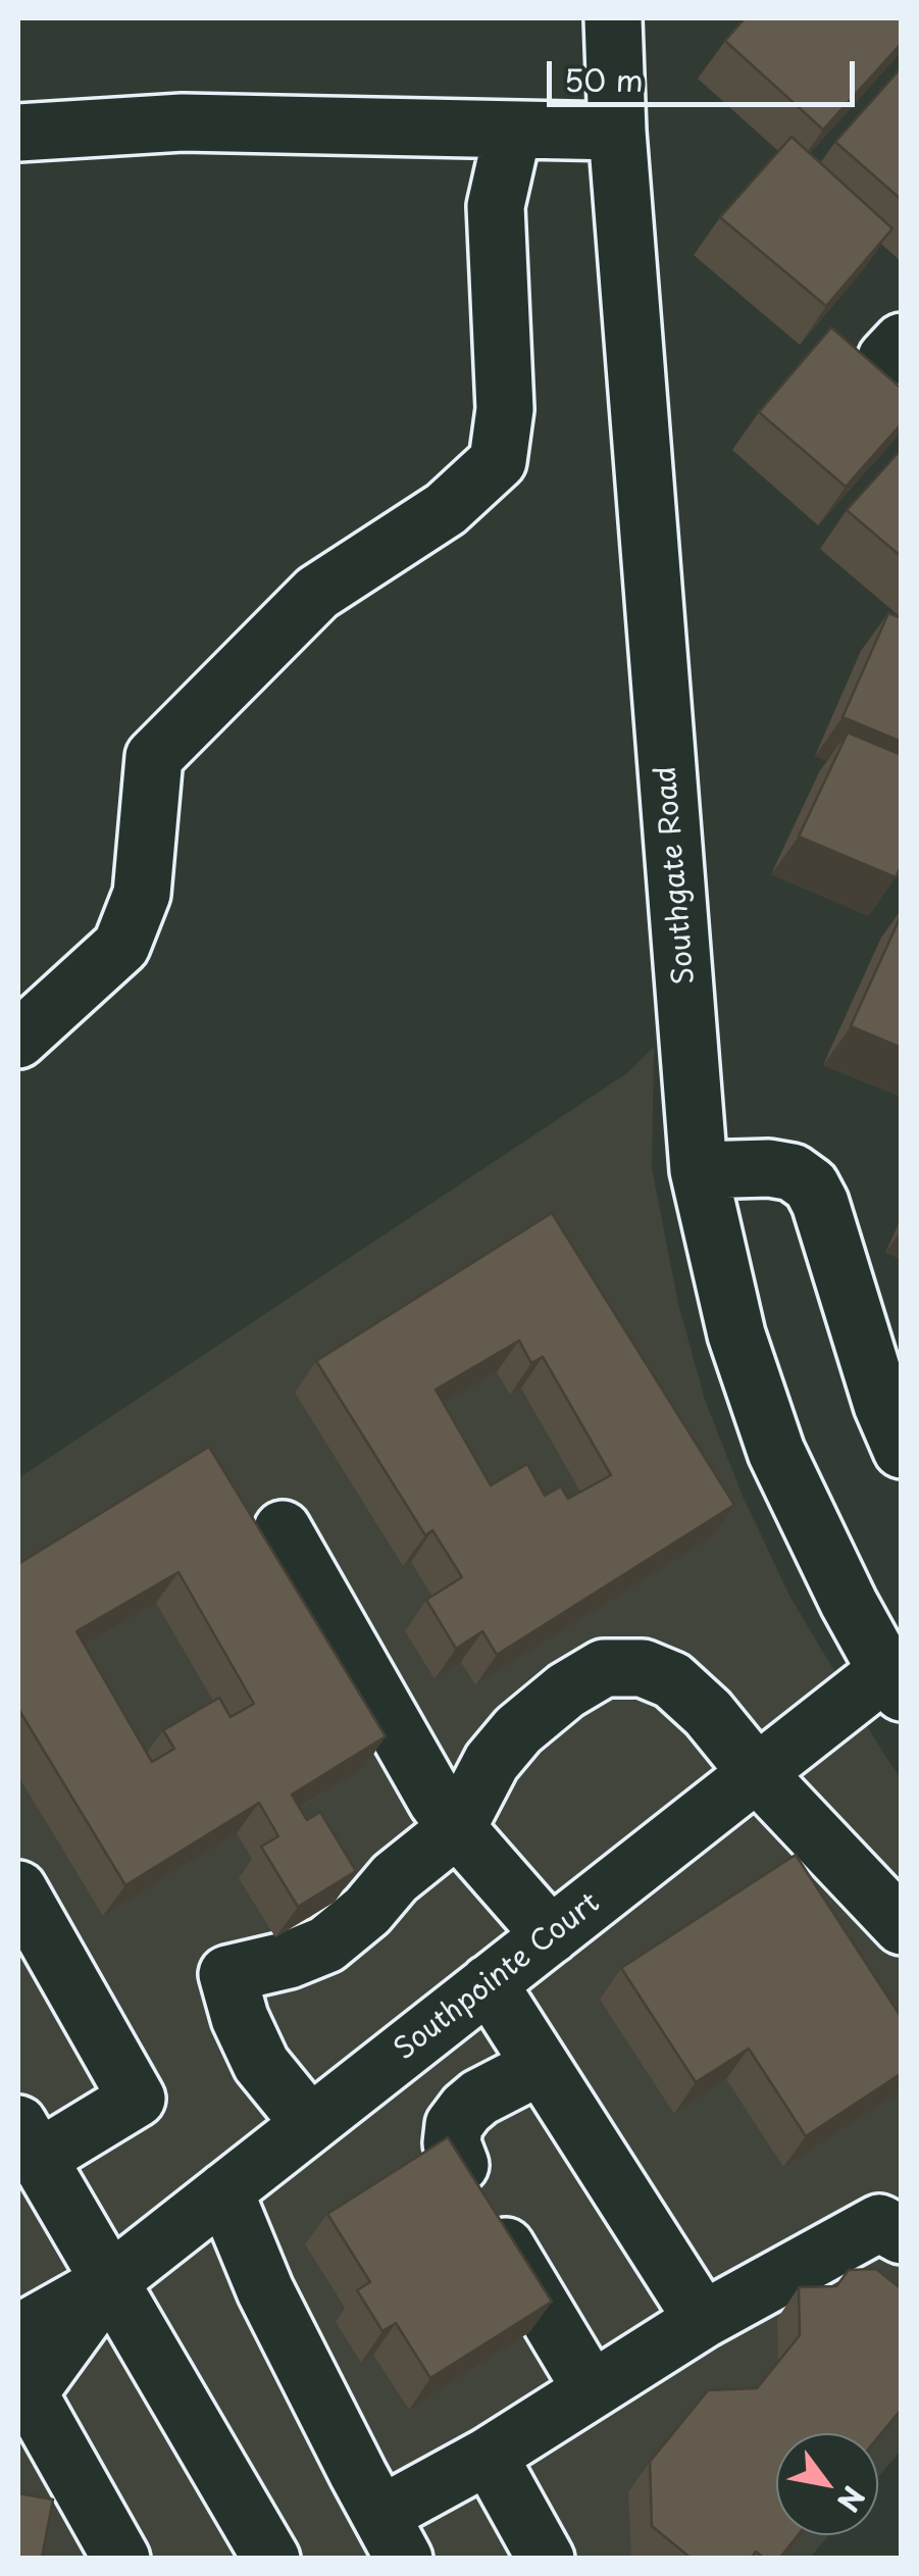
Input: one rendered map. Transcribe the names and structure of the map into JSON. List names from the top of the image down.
{
  "streets": {
    "street": ["Southgate Road", "Southpointe Court"]
  },
  "crossings": [
    ["Southgate Road", "Southpointe Court"]
  ],
  "scale_bar": "50 m",
  "north": "bottom right"
}
